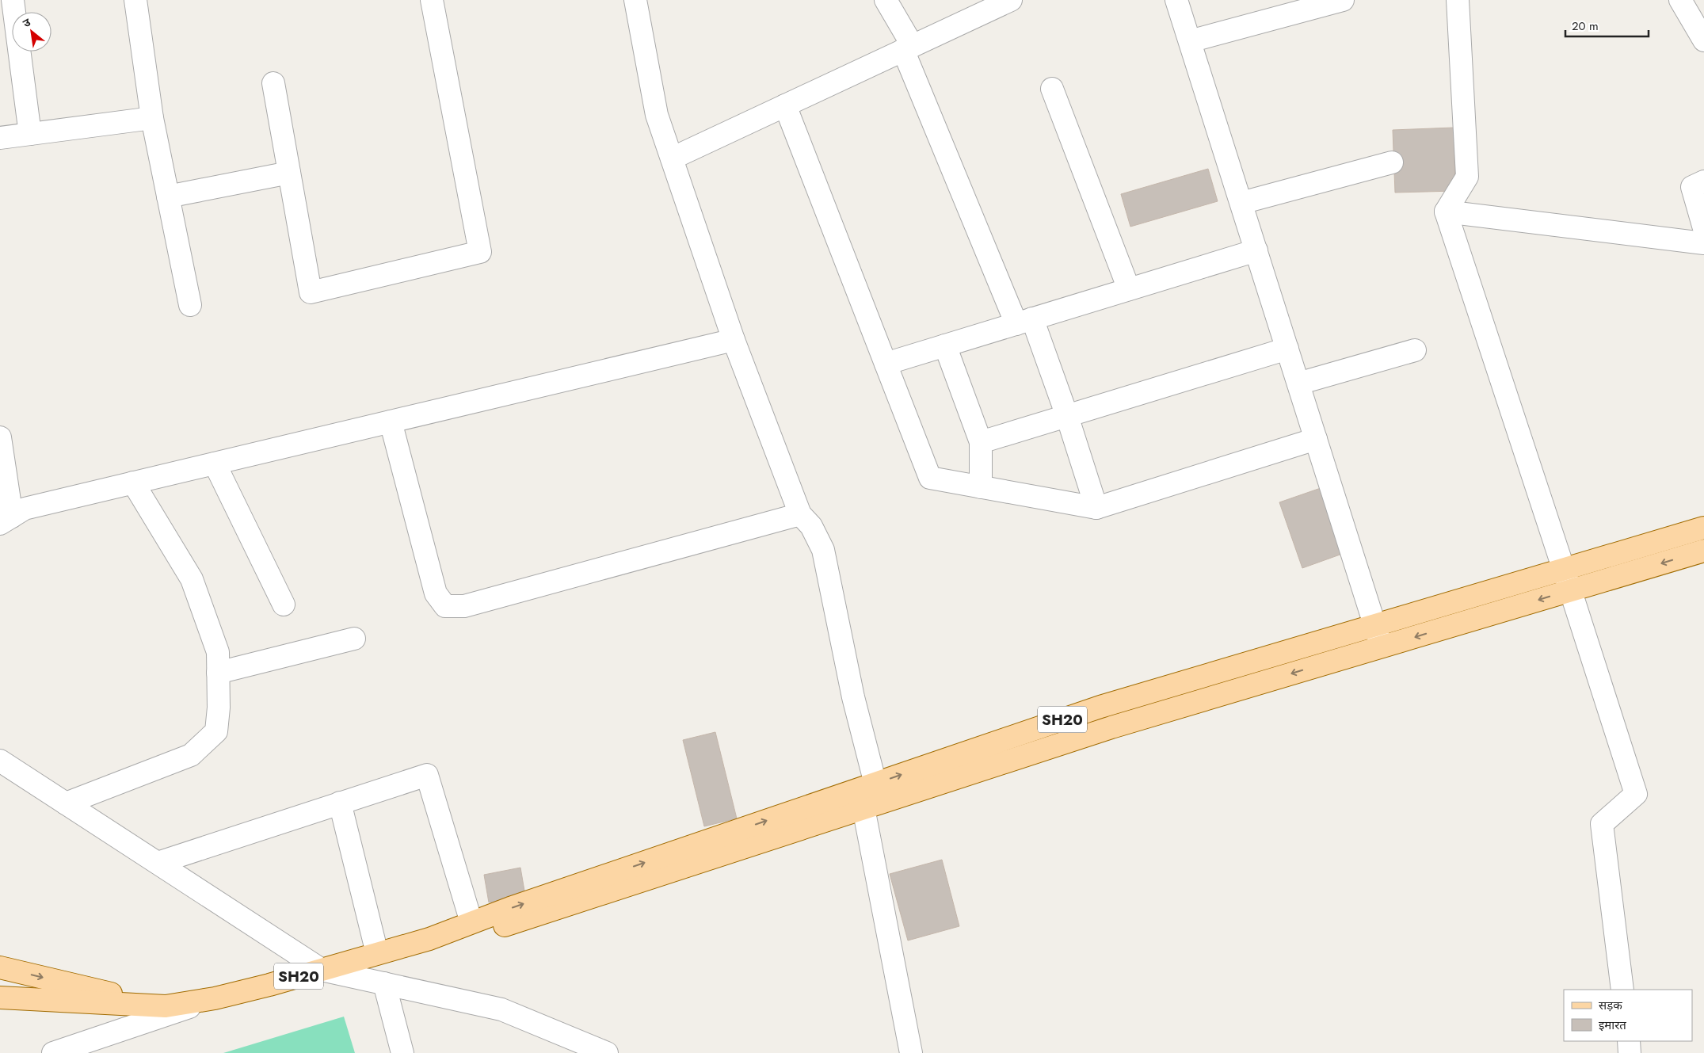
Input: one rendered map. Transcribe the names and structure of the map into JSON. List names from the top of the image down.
{
  "streets": {
    "main road": ["SH20"]
  },
  "legend": ["सड़क", "इमारत"],
  "scale_bar": "20 m",
  "north": "top left"
}
